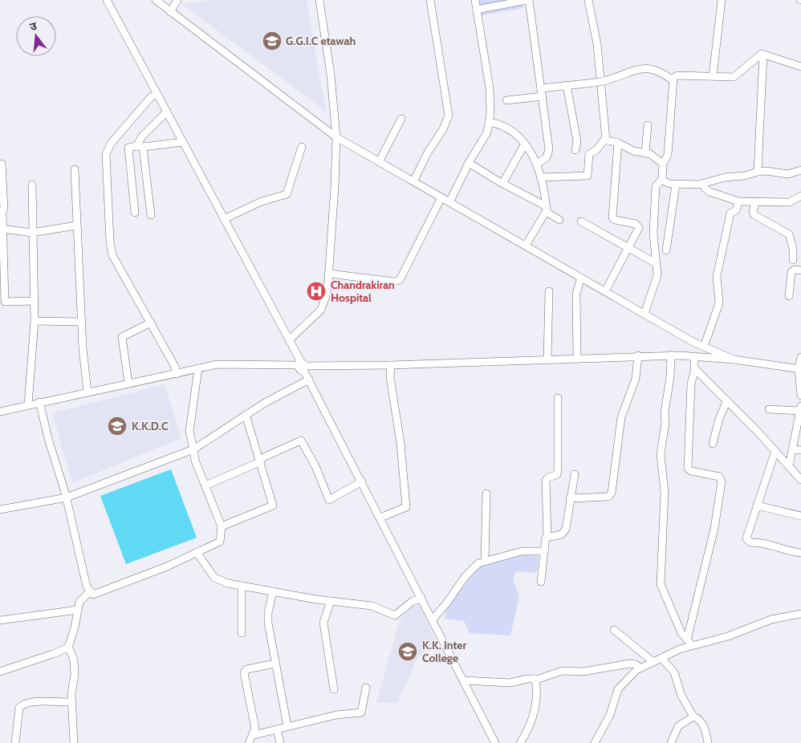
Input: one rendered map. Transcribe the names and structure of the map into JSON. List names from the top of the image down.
{
  "places": {
    "school or university": ["G.G.I.C etawah", "K.K.D.C", "K.K. Inter College"],
    "hospital": ["Chandrakiran Hospital"]
  },
  "north": "top"
}
